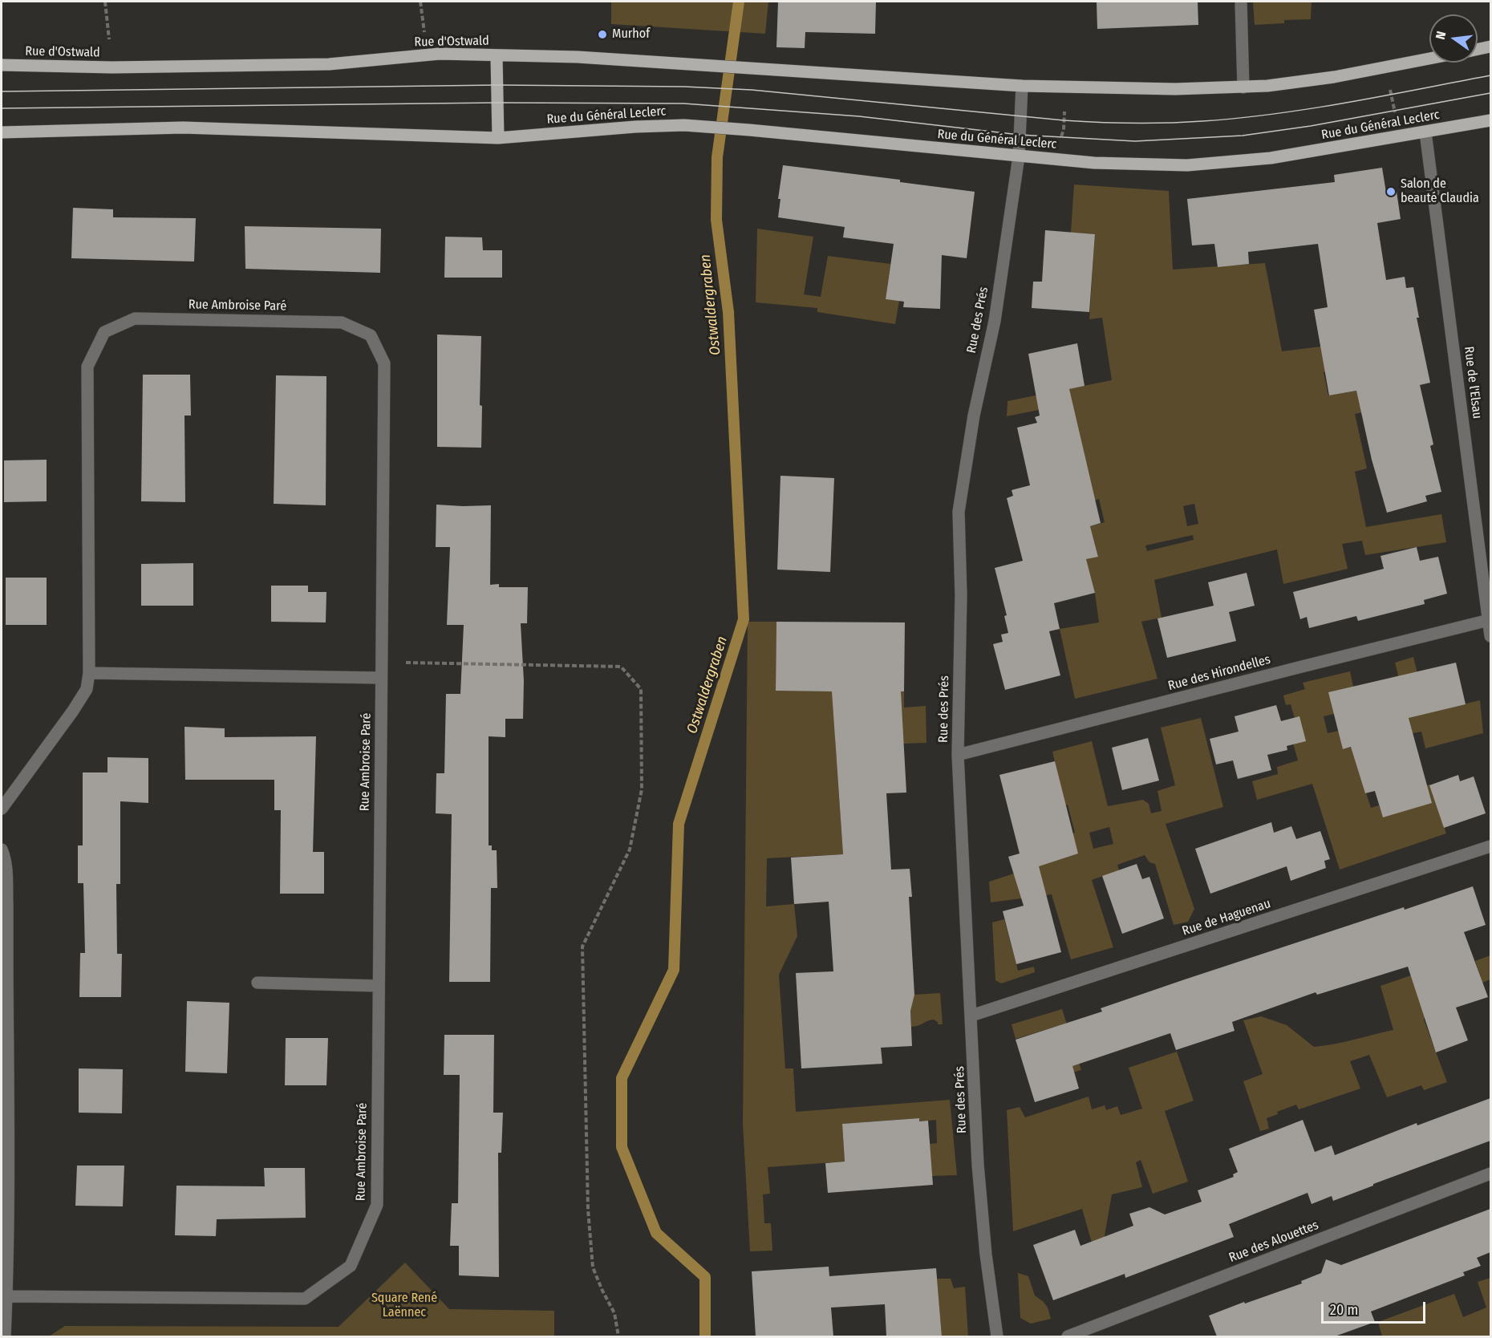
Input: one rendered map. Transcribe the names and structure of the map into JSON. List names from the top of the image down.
{
  "streets": {
    "main road": ["Rue d'Ostwald", "Rue du Général Leclerc"],
    "street": [
      "Rue Ambroise Paré",
      "Rue des Prés",
      "Rue de l'Elsau",
      "Rue des Hirondelles",
      "Rue de Haguenau",
      "Rue des Alouettes"
    ]
  },
  "crossings": [
    ["Rue d'Ostwald", "Rue du Général Leclerc"],
    ["Rue du Général Leclerc", "Rue des Prés"],
    ["Rue du Général Leclerc", "Rue de l'Elsau"],
    ["Rue des Prés", "Rue des Hirondelles"],
    ["Rue des Prés", "Rue de Haguenau"],
    ["Rue de l'Elsau", "Rue des Hirondelles"]
  ],
  "water": ["Ostwaldergraben"],
  "parks": ["Square René Laënnec"],
  "places": ["Murhof", "Salon de beauté Claudia"],
  "scale_bar": "20 m",
  "north": "left"
}
